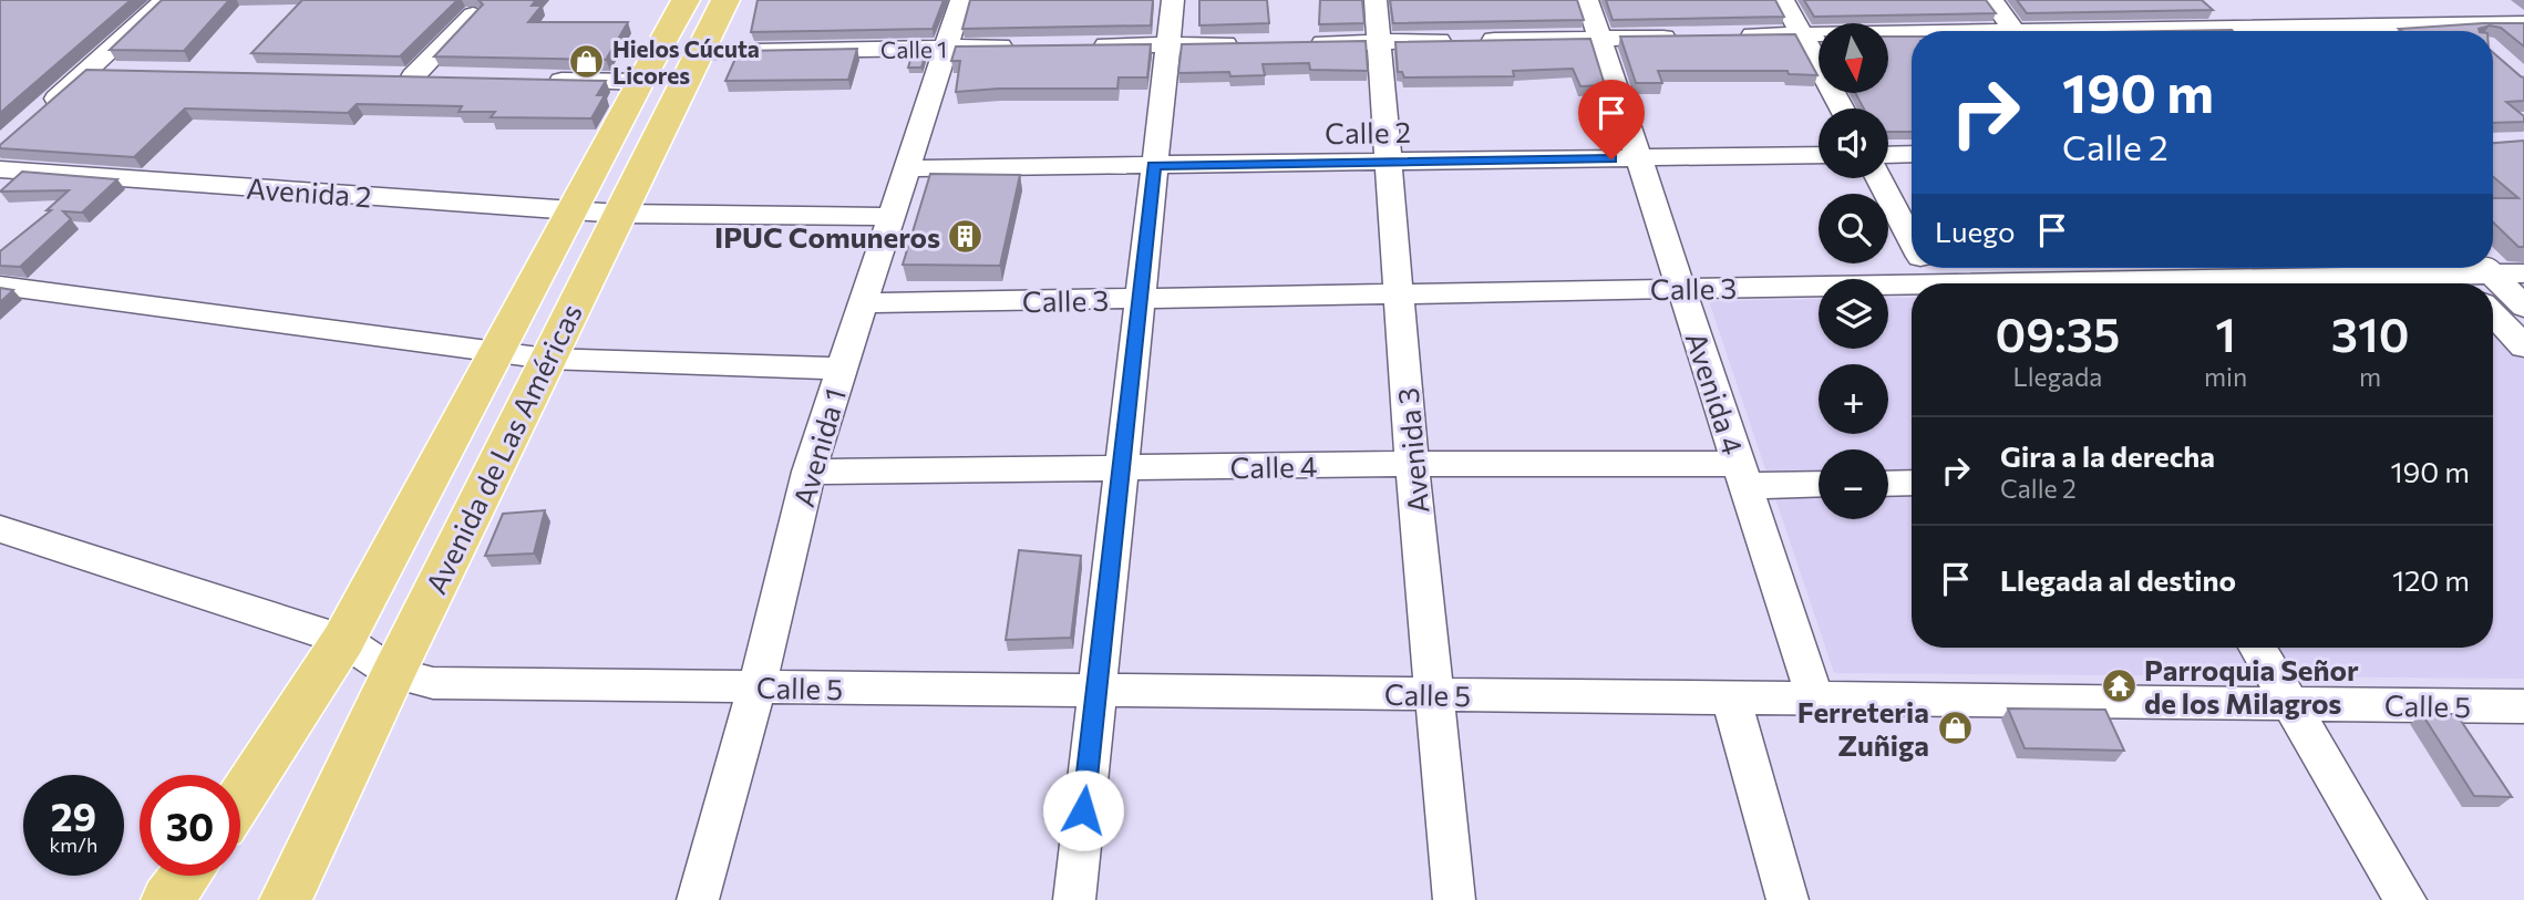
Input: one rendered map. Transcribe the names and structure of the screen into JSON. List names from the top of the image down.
{
  "streets": {
    "main road": ["Avenida de Las Américas"],
    "street": [
      "Calle 1",
      "Calle 2",
      "Avenida 2",
      "Calle 3",
      "Avenida 4",
      "Avenida 1",
      "Avenida 3",
      "Calle 4",
      "Calle 5"
    ]
  },
  "crossings": [
    ["Calle 1", "Avenida 1"],
    ["Calle 1", "Avenida de Las Américas"],
    ["Calle 2", "Avenida 4"],
    ["Calle 2", "Avenida 1"],
    ["Calle 2", "Avenida 3"],
    ["Avenida 2", "Avenida 1"],
    ["Avenida 2", "Avenida de Las Américas"],
    ["Calle 3", "Avenida 4"],
    ["Calle 3", "Avenida 1"],
    ["Calle 3", "Avenida 3"],
    ["Avenida 4", "Calle 4"],
    ["Avenida 4", "Calle 5"],
    ["Avenida 1", "Calle 4"],
    ["Avenida 1", "Calle 5"],
    ["Avenida de Las Américas", "Calle 5"],
    ["Avenida 3", "Calle 4"],
    ["Avenida 3", "Calle 5"]
  ],
  "places": {
    "shop": ["Hielos Cúcuta Licores", "Ferreteria Zuñiga"],
    "building": ["IPUC Comuneros"],
    "temple": ["Parroquia Señor de los Milagros"]
  },
  "north": "bottom",
  "page": {
    "map_buttons": ["+", "−"],
    "turn": ["190 m", "Calle 2"],
    "then": "Luego",
    "eta": [
      "09:35",
      "Llegada",
      "1",
      "min",
      "310",
      "m"
    ],
    "list": [
      {
        "name": "Gira a la derecha",
        "note": "Calle 2",
        "value": "190 m"
      },
      {
        "name": "Llegada al destino",
        "value": "120 m"
      }
    ],
    "speed": "29 km/h",
    "limit": "30"
  }
}
